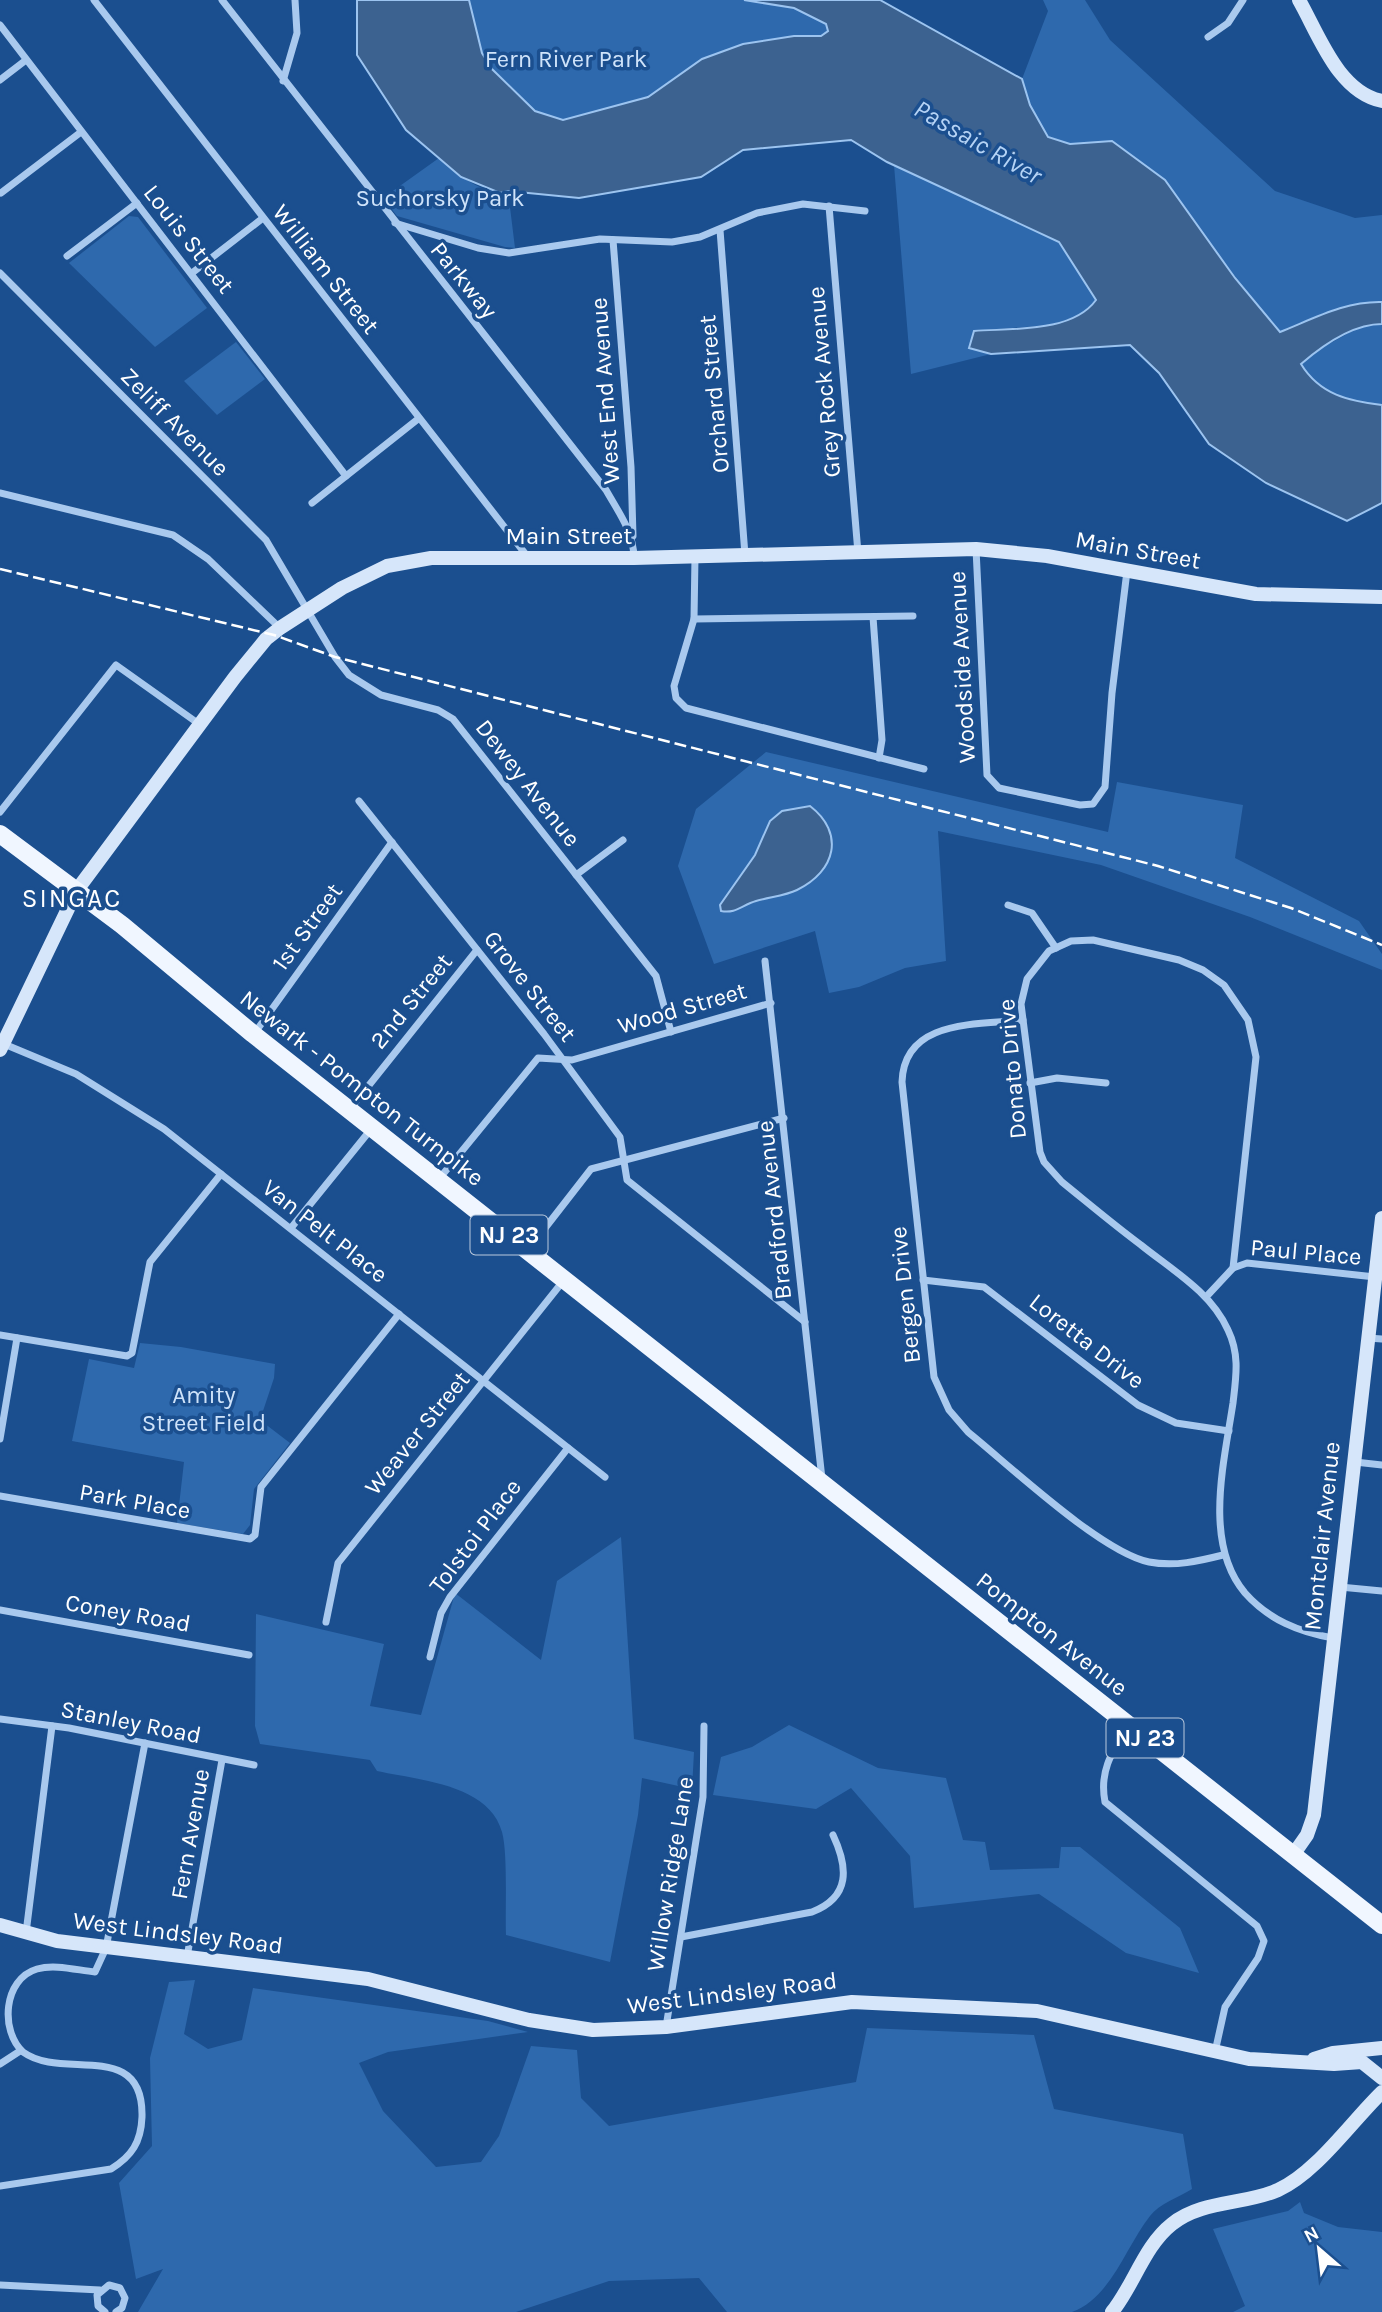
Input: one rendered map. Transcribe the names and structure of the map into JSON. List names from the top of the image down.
{
  "streets": {
    "main road": ["Newark - Pompton Turnpike", "NJ 23", "Pompton Avenue"],
    "street": [
      "Louis Street",
      "William Street",
      "Parkway",
      "Grey Rock Avenue",
      "West End Avenue",
      "Orchard Street",
      "Zeliff Avenue",
      "Main Street",
      "Woodside Avenue",
      "Dewey Avenue",
      "1st Street",
      "Grove Street",
      "2nd Street",
      "Wood Street",
      "Donato Drive",
      "Bradford Avenue",
      "Van Pelt Place",
      "Paul Place",
      "Bergen Drive",
      "Loretta Drive",
      "Weaver Street",
      "Park Place",
      "Tolstoi Place",
      "Montclair Avenue",
      "Coney Road",
      "Stanley Road",
      "Fern Avenue",
      "Willow Ridge Lane",
      "West Lindsley Road"
    ]
  },
  "crossings": [
    ["William Street", "Main Street"],
    ["Parkway", "West End Avenue"],
    ["Parkway", "Main Street"],
    ["Grey Rock Avenue", "Main Street"],
    ["Orchard Street", "Main Street"],
    ["Zeliff Avenue", "Main Street"],
    ["Zeliff Avenue", "Dewey Avenue"],
    ["Main Street", "Woodside Avenue"],
    ["Main Street", "Dewey Avenue"],
    ["Main Street", "Newark - Pompton Turnpike"],
    ["Main Street", "Van Pelt Place"],
    ["Dewey Avenue", "Wood Street"],
    ["1st Street", "Grove Street"],
    ["1st Street", "Newark - Pompton Turnpike"],
    ["Grove Street", "2nd Street"],
    ["Grove Street", "Wood Street"],
    ["Grove Street", "Bradford Avenue"],
    ["2nd Street", "Newark - Pompton Turnpike"],
    ["Wood Street", "Newark - Pompton Turnpike"],
    ["Wood Street", "Bradford Avenue"],
    ["Donato Drive", "Bergen Drive"],
    ["Donato Drive", "Loretta Drive"],
    ["Donato Drive", "Montclair Avenue"],
    ["Newark - Pompton Turnpike", "Weaver Street"],
    ["Newark - Pompton Turnpike", "Pompton Avenue"],
    ["Bradford Avenue", "Pompton Avenue"],
    ["Van Pelt Place", "Weaver Street"],
    ["Van Pelt Place", "Park Place"],
    ["Van Pelt Place", "Tolstoi Place"],
    ["Paul Place", "Montclair Avenue"],
    ["Bergen Drive", "Loretta Drive"],
    ["Montclair Avenue", "Pompton Avenue"],
    ["Stanley Road", "Fern Avenue"],
    ["Fern Avenue", "West Lindsley Road"],
    ["Willow Ridge Lane", "West Lindsley Road"]
  ],
  "districts": ["SINGAC"],
  "water": ["Passaic River"],
  "parks": ["Fern River Park", "Suchorsky Park", "Amity Street Field"],
  "north": "top left"
}
